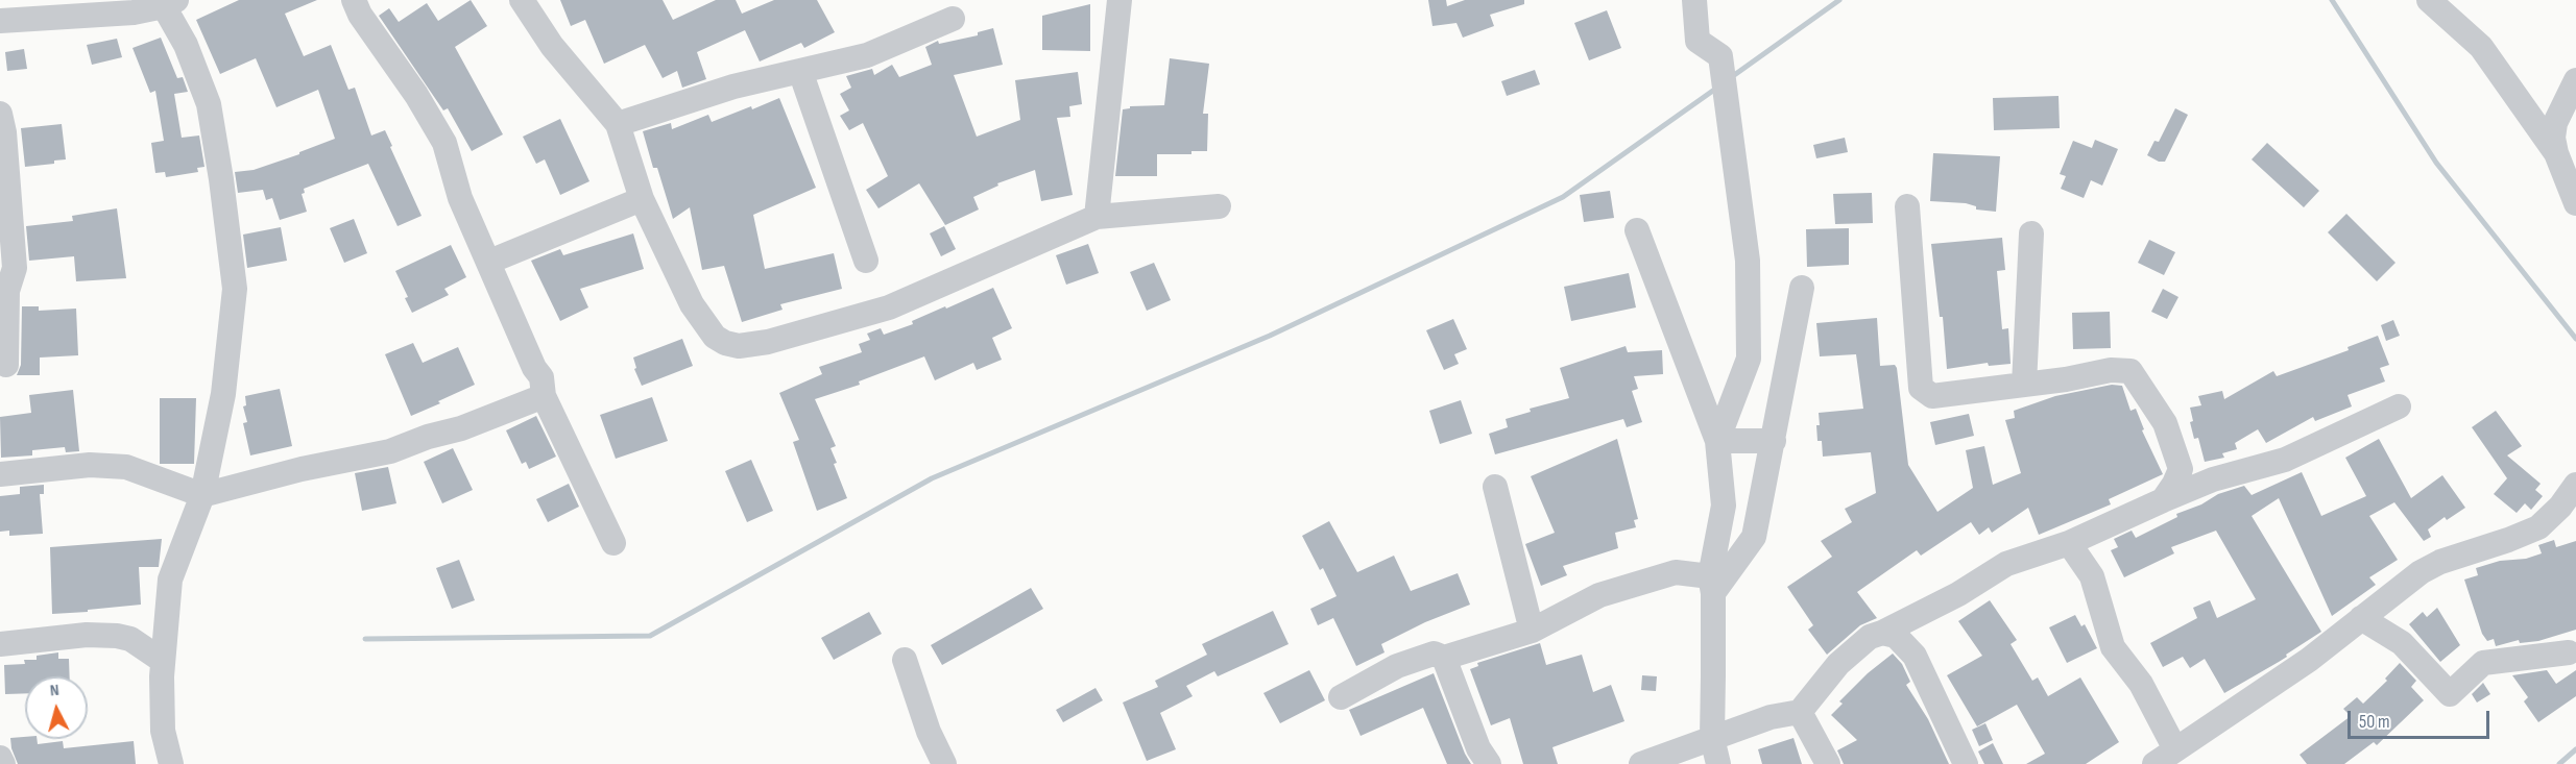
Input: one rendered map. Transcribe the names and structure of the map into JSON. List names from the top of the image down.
{
  "scale_bar": "50 m",
  "north": "top"
}
